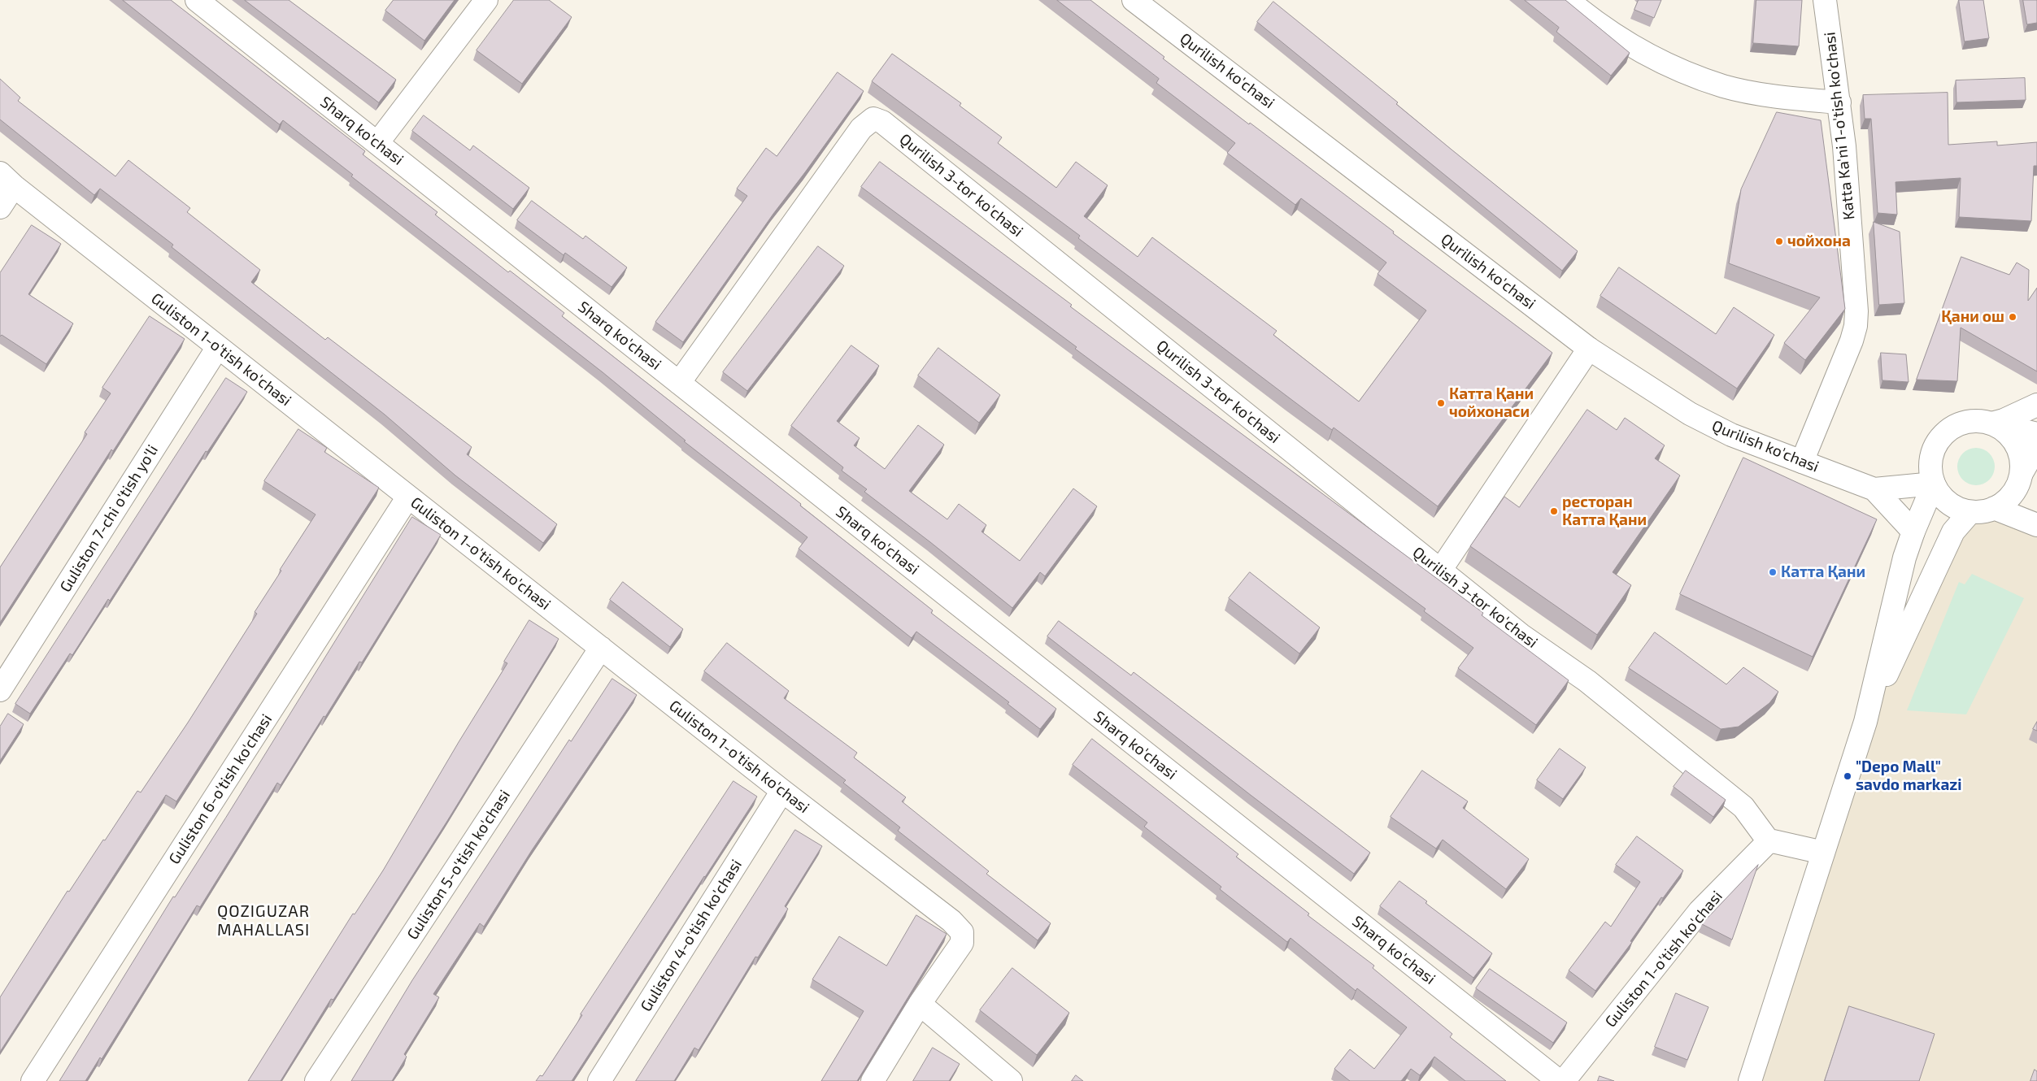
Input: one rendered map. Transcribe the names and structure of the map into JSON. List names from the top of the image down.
{
  "streets": {
    "street": [
      "Qurilish ko'chasi",
      "Katta Ka'ni 1-o'tish ko'chasi",
      "Sharq ko'chasi",
      "Qurilish 3-tor ko'chasi",
      "Guliston 1-o'tish ko'chasi",
      "Guliston 7-chi o'tish yo'li",
      "Guliston 6-o'tish ko'chasi",
      "Guliston 5-o'tish ko'chasi",
      "Guliston 4-o'tish ko'chasi"
    ]
  },
  "crossings": [
    ["Qurilish ko'chasi", "Katta Ka'ni 1-o'tish ko'chasi"],
    ["Sharq ko'chasi", "Qurilish 3-tor ko'chasi"],
    ["Qurilish 3-tor ko'chasi", "Guliston 1-o'tish ko'chasi"],
    ["Guliston 1-o'tish ko'chasi", "Guliston 7-chi o'tish yo'li"],
    ["Guliston 1-o'tish ko'chasi", "Guliston 6-o'tish ko'chasi"],
    ["Guliston 1-o'tish ko'chasi", "Guliston 5-o'tish ko'chasi"],
    ["Guliston 1-o'tish ko'chasi", "Guliston 4-o'tish ko'chasi"]
  ],
  "districts": ["QOZIGUZAR MAHALLASI"],
  "places": [
    "чойхона",
    "Қани ош",
    "Катта Қани чойхонаси",
    "ресторан Катта Қани",
    "Катта Қани",
    "\"Depo Mall\" savdo markazi"
  ]
}
